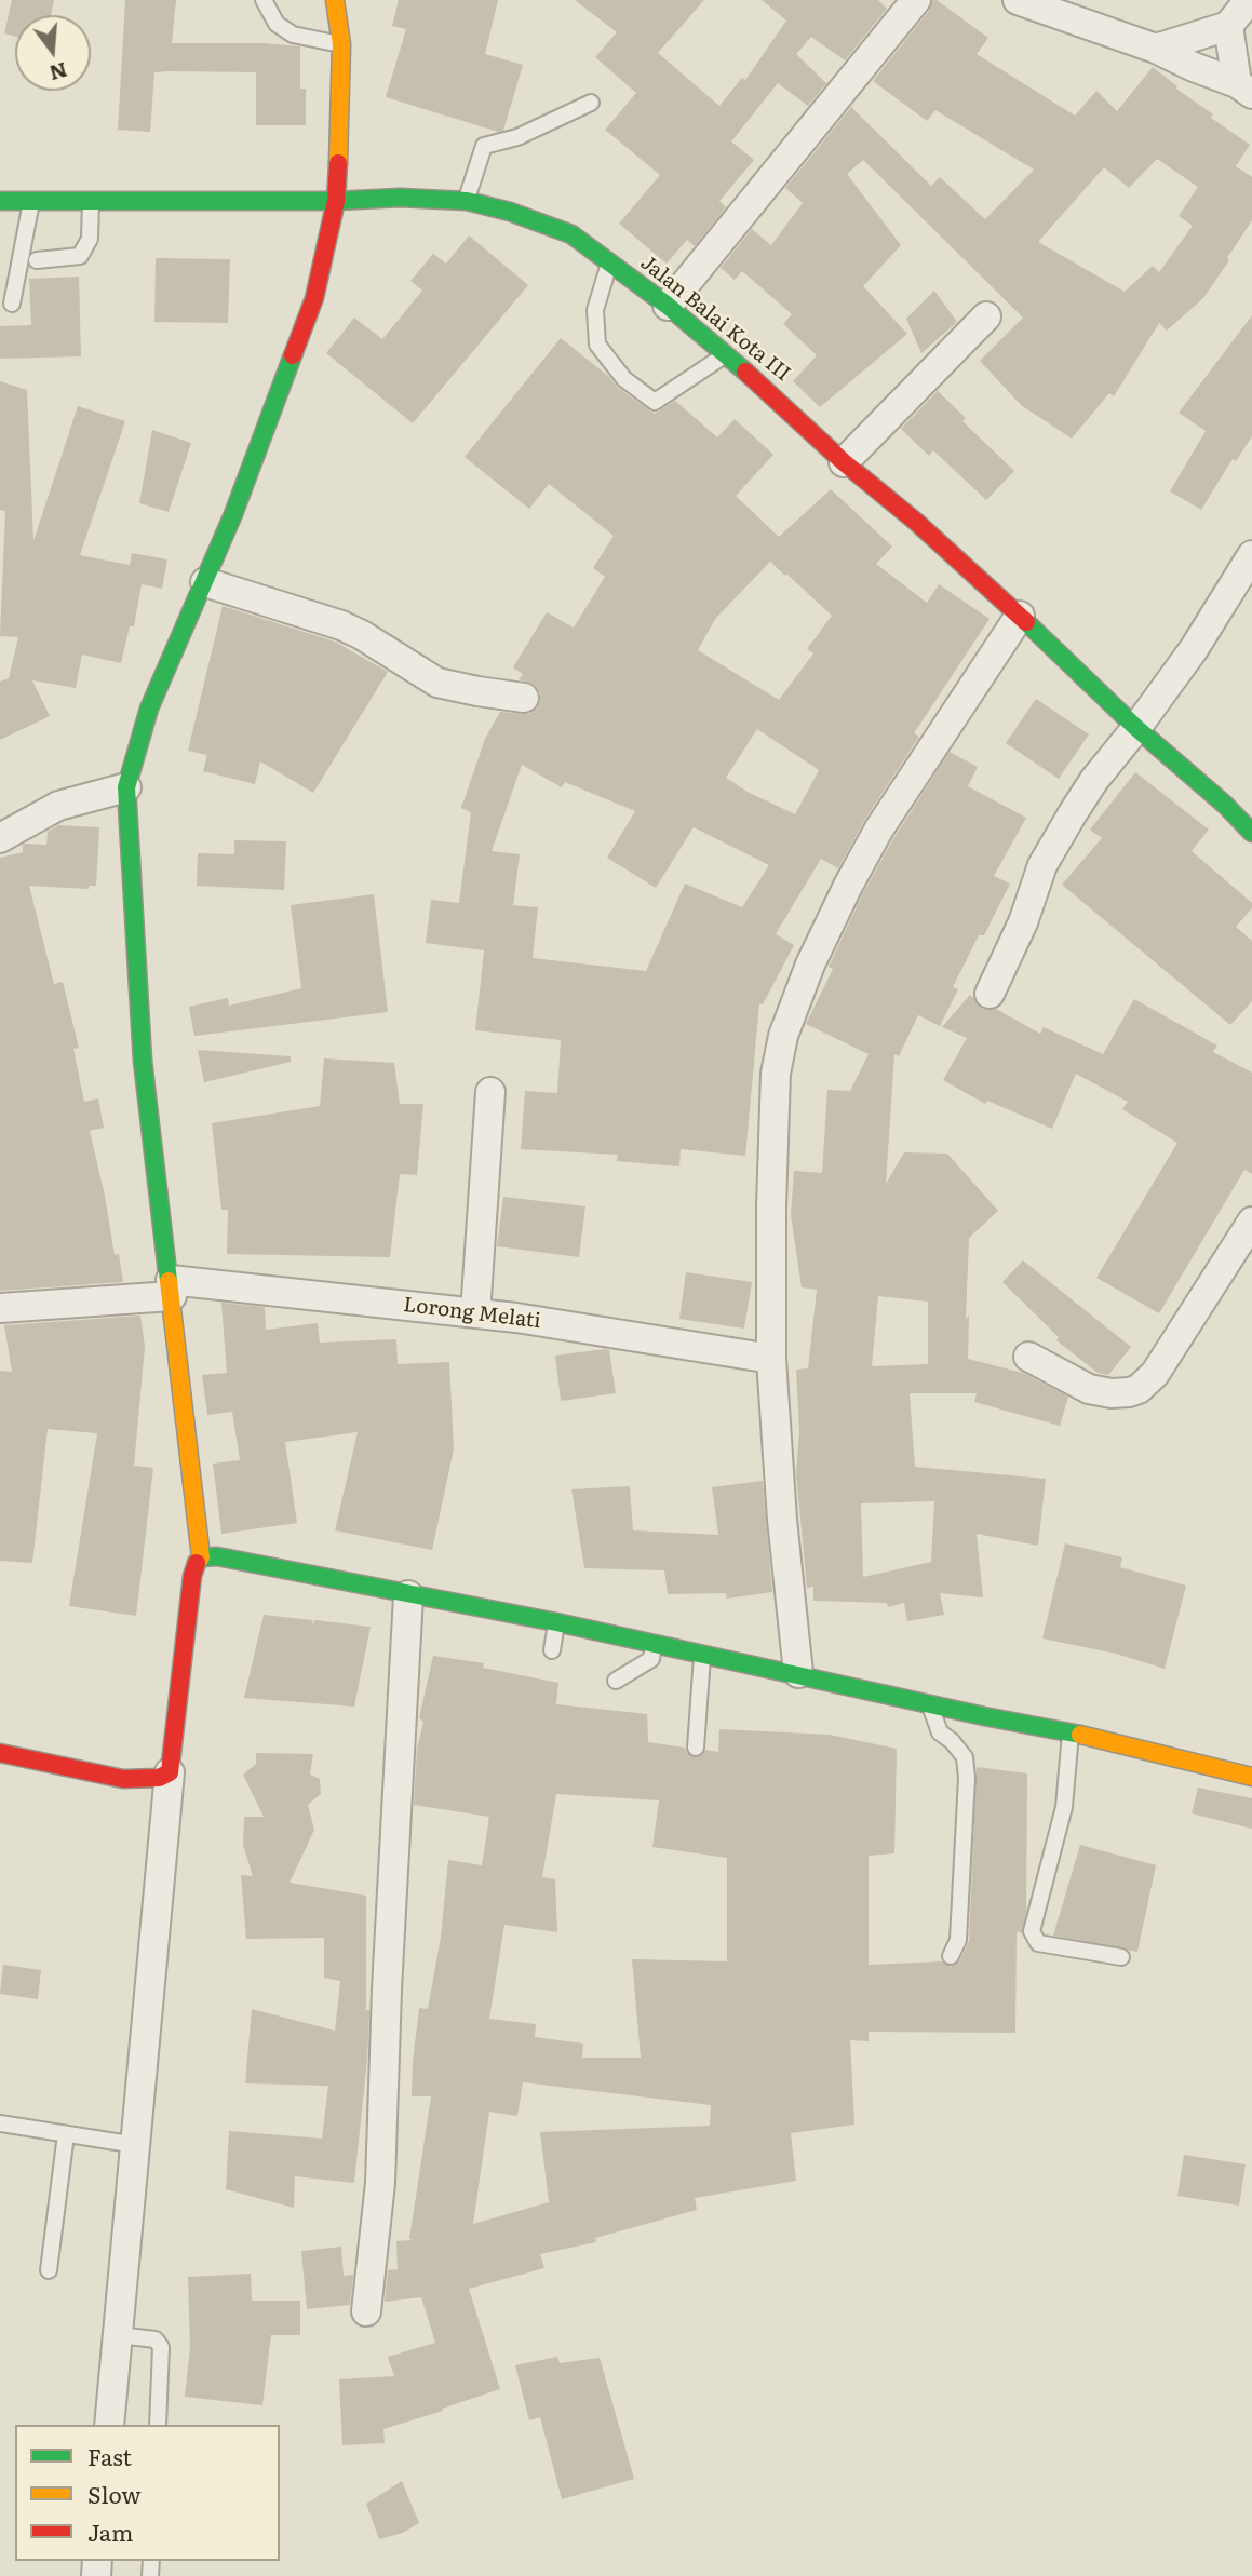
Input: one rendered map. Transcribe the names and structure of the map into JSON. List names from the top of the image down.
{
  "streets": {
    "street": ["Jalan Balai Kota III", "Lorong Melati"]
  },
  "legend": ["Fast", "Slow", "Jam"],
  "north": "bottom"
}
